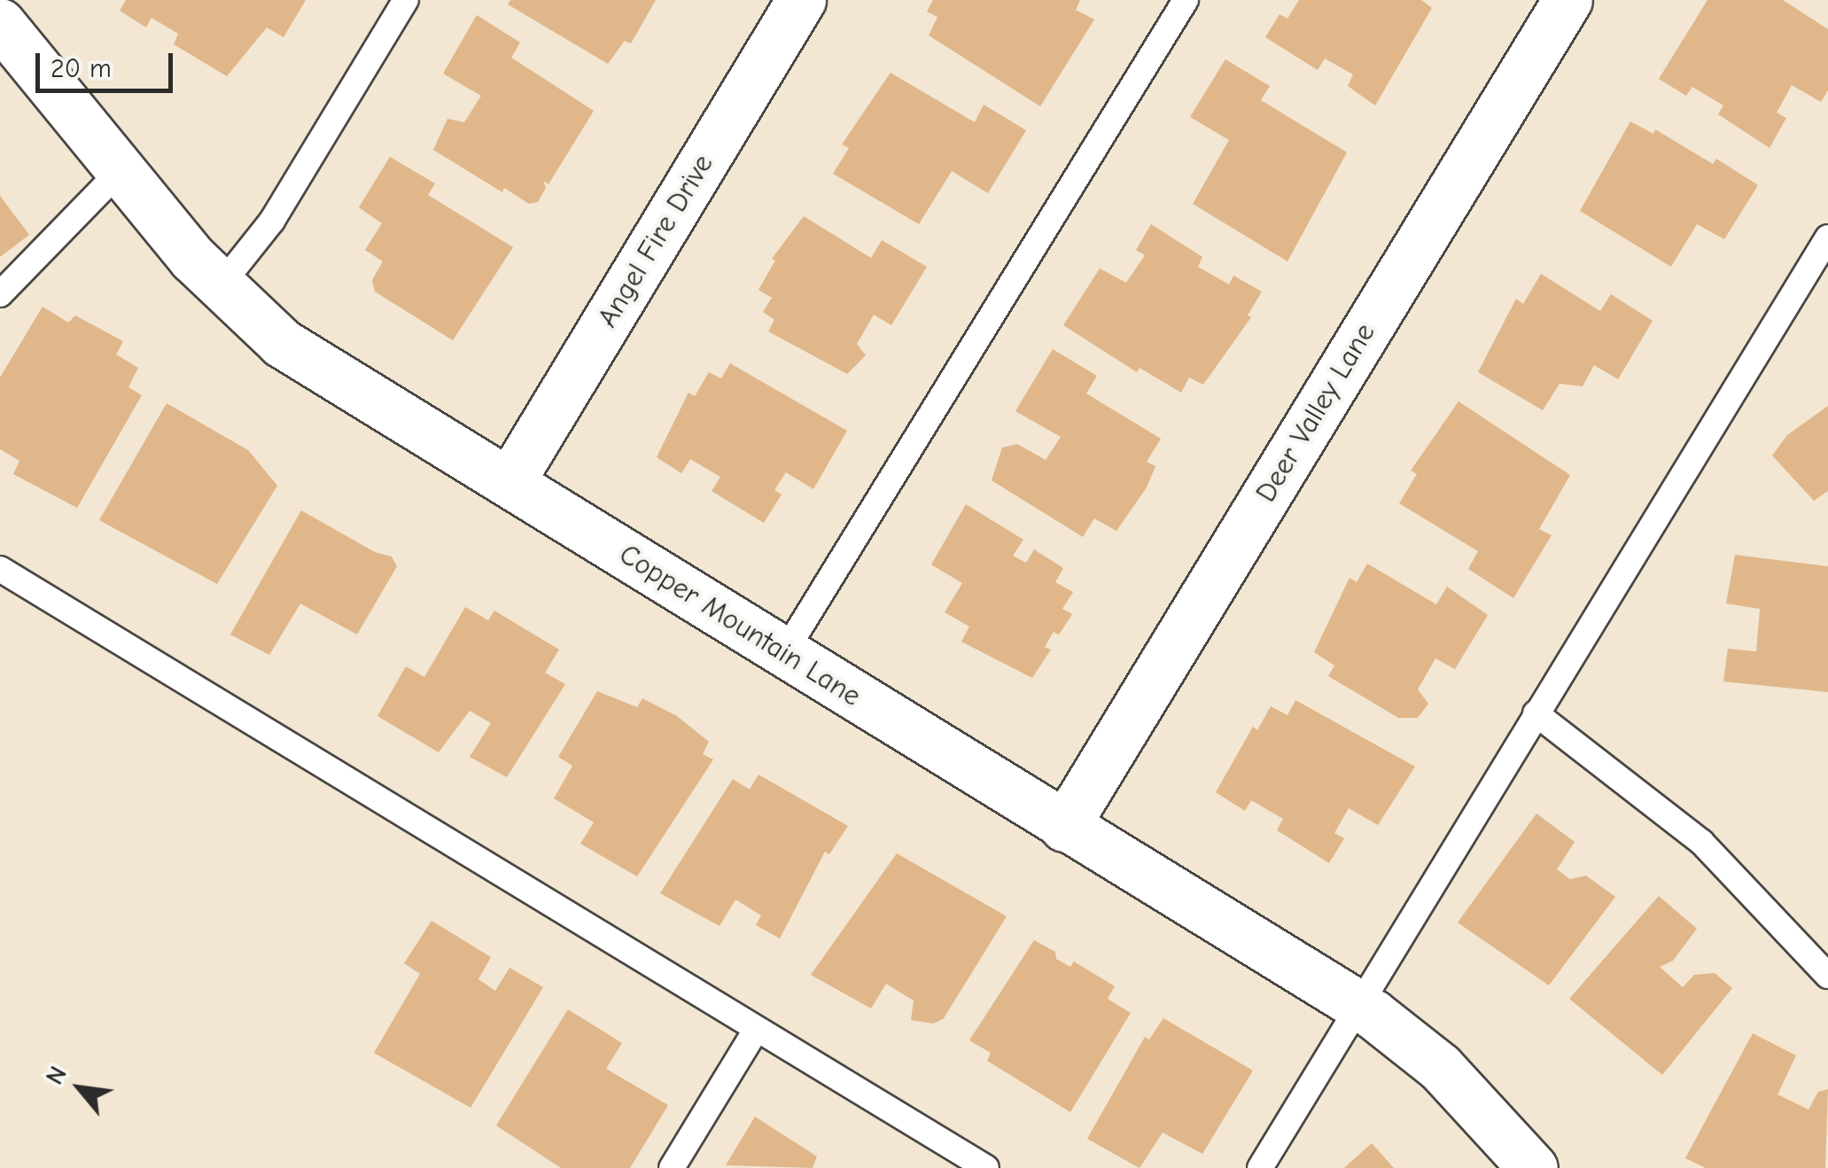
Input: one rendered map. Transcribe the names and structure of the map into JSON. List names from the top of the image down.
{
  "streets": {
    "street": ["Angel Fire Drive", "Deer Valley Lane", "Copper Mountain Lane"]
  },
  "crossings": [
    ["Angel Fire Drive", "Copper Mountain Lane"],
    ["Deer Valley Lane", "Copper Mountain Lane"]
  ],
  "scale_bar": "20 m",
  "north": "top left"
}
